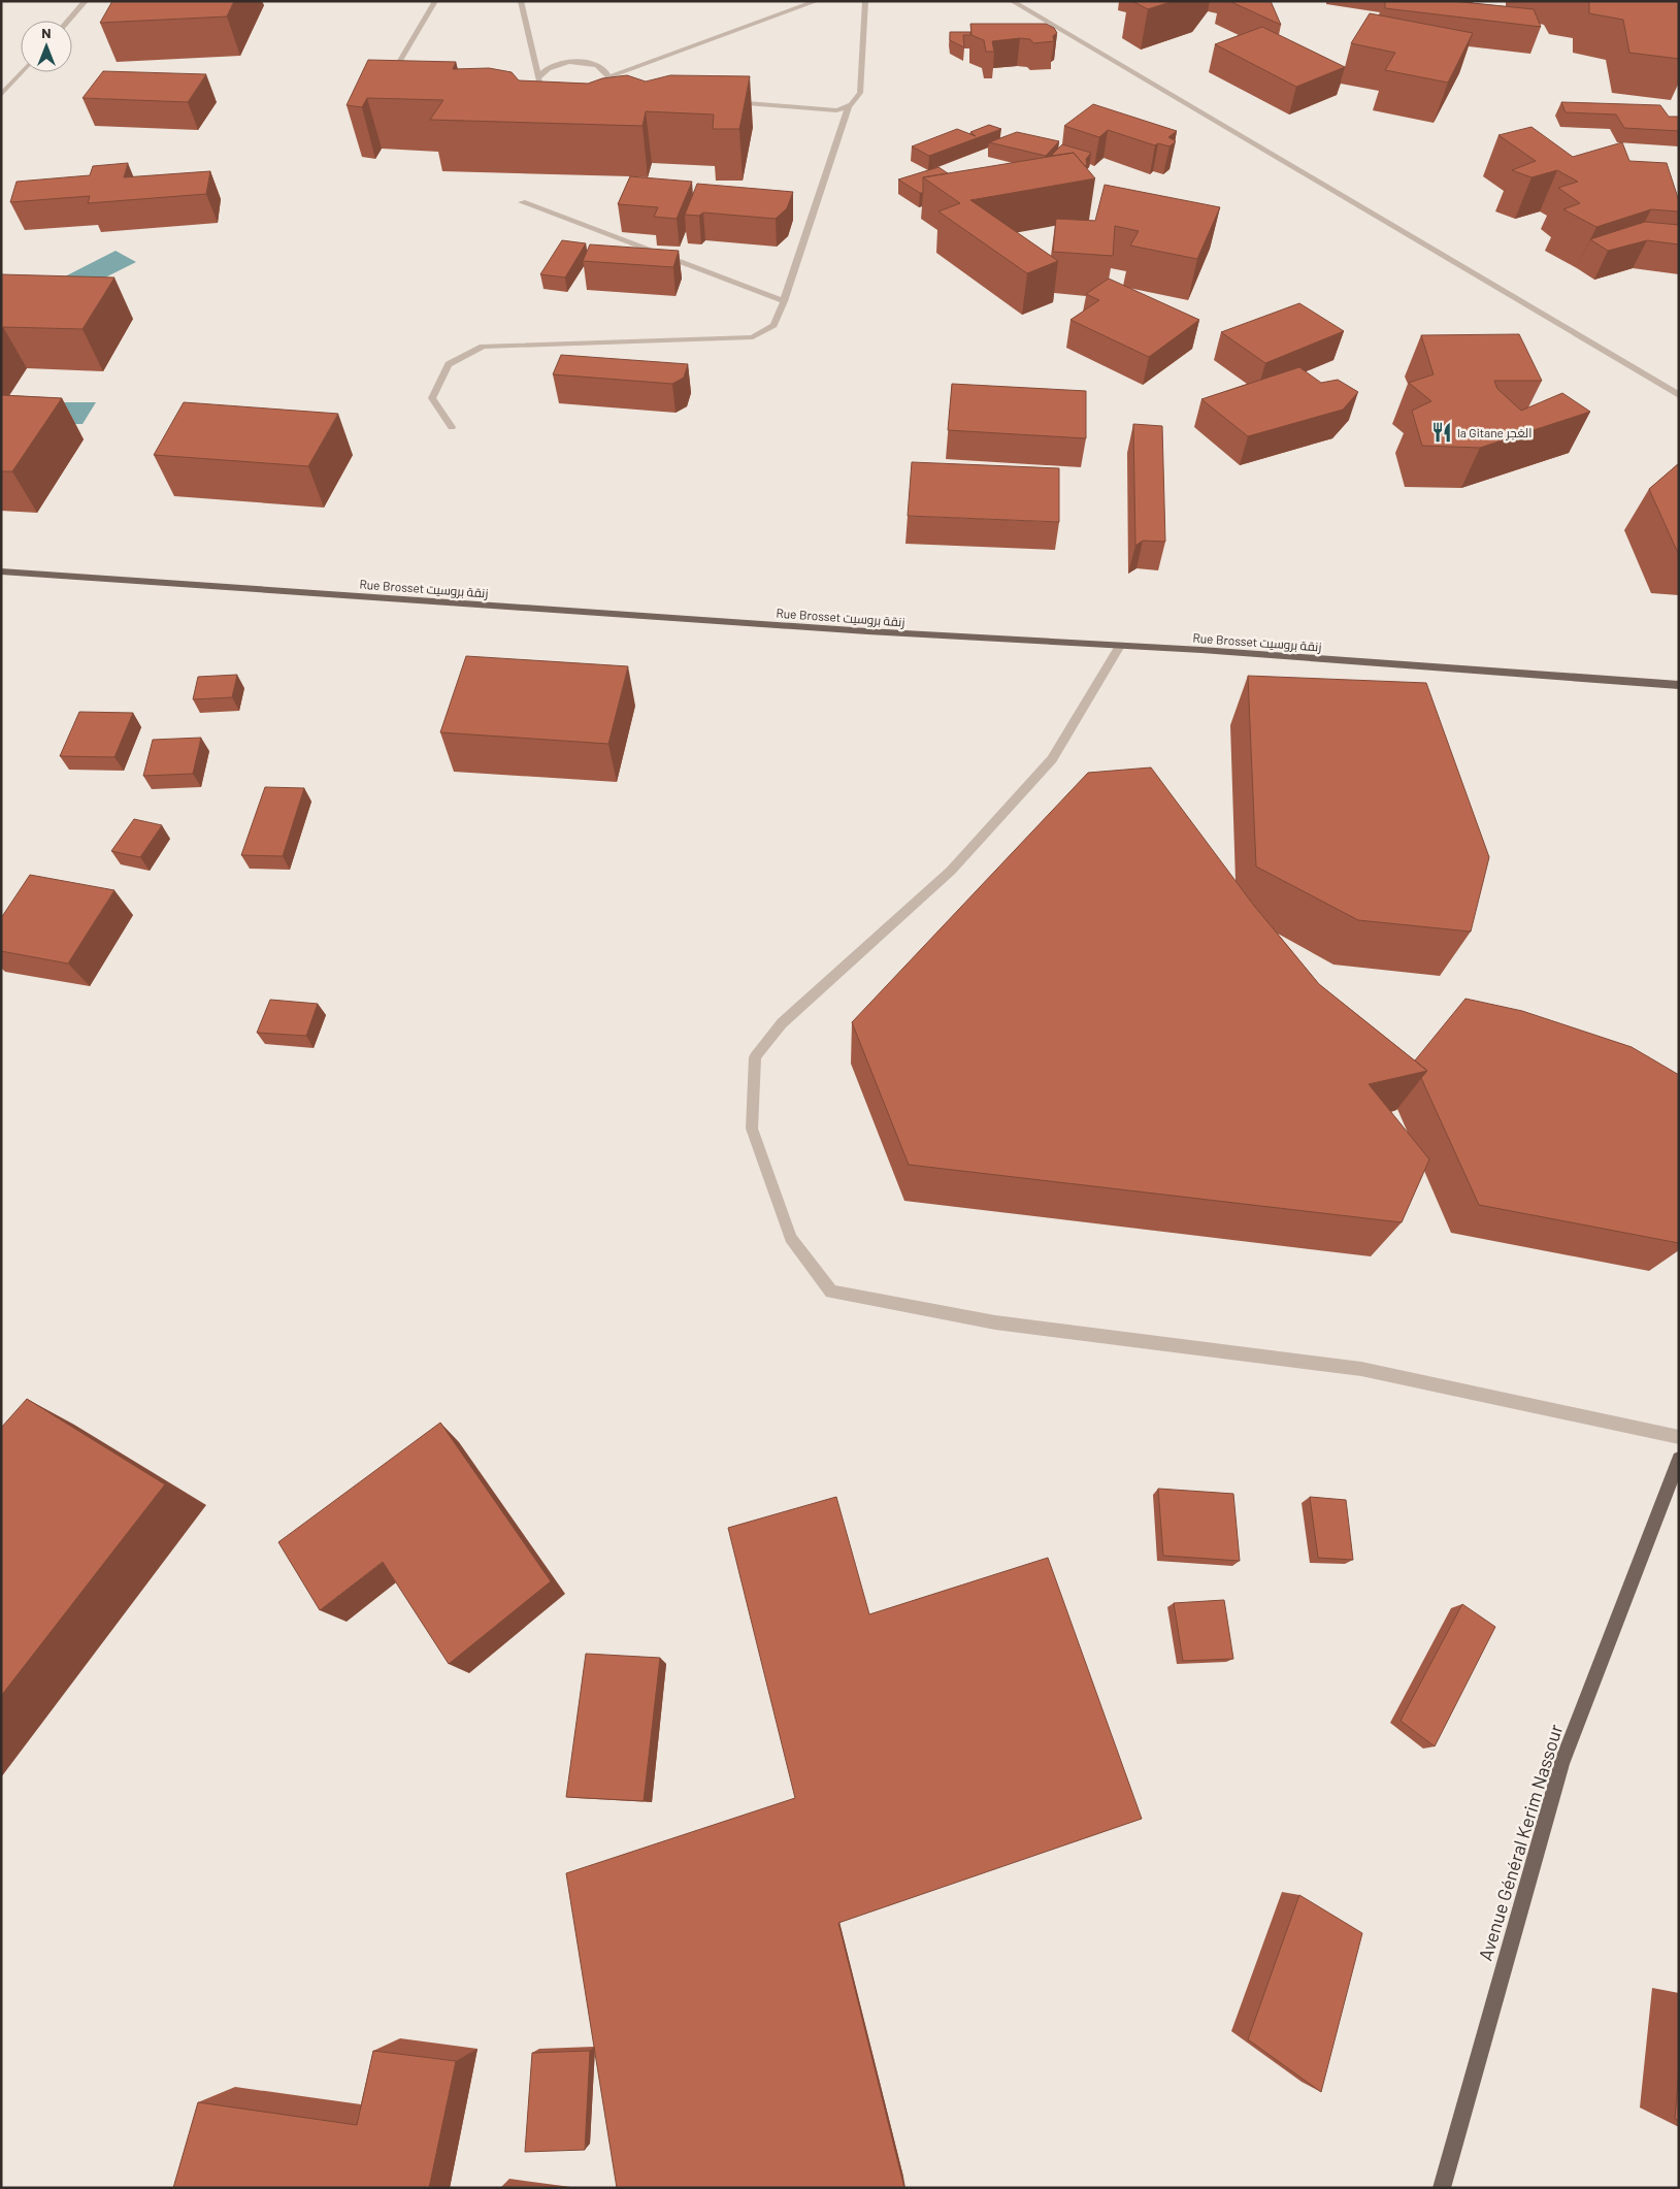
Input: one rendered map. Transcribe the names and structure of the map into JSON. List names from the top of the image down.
{
  "streets": {
    "main road": ["Rue Brosset زنقة بروسيت", "Avenue Général Kerim Nassour"]
  },
  "places": {
    "restaurant": ["la Gitane الغجر"]
  },
  "north": "top"
}
